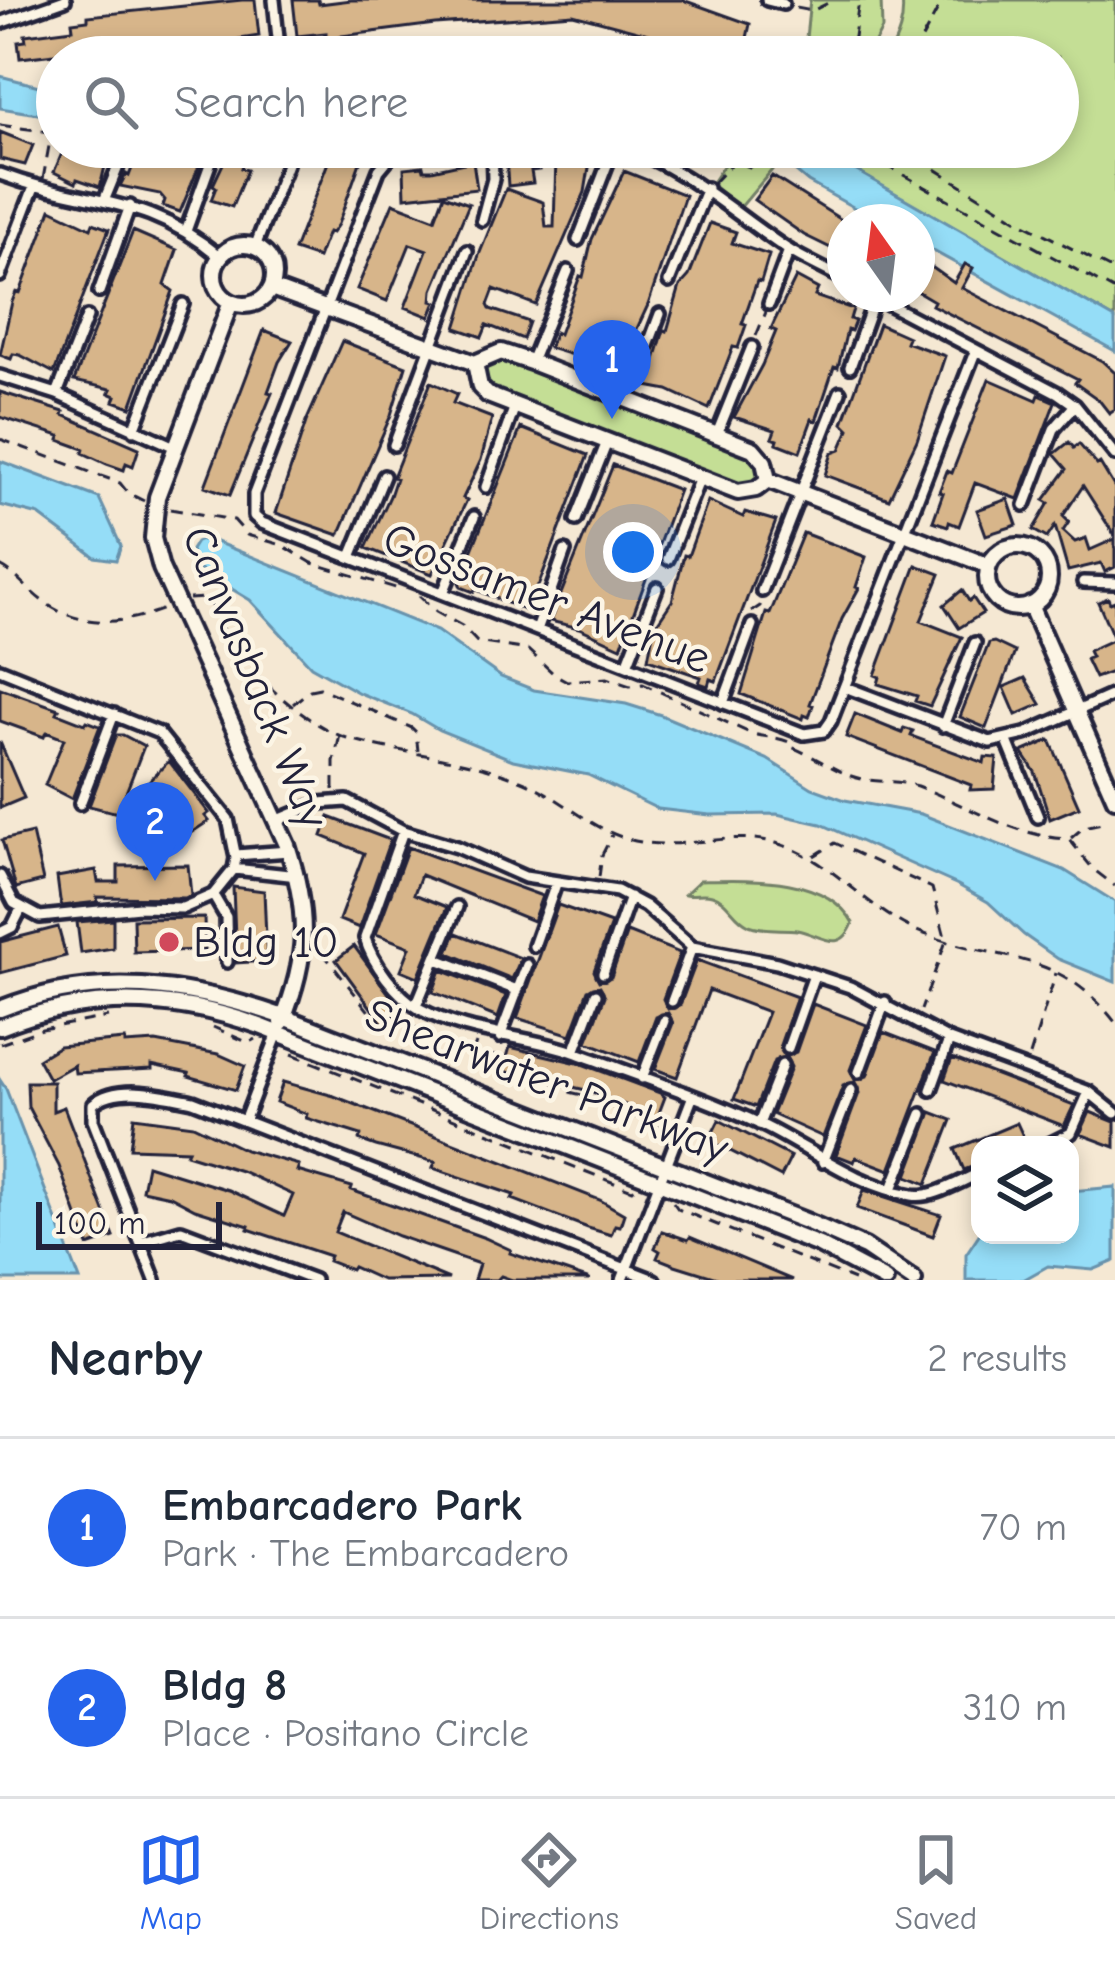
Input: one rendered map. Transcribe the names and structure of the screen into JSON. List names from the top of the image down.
{
  "streets": {
    "street": ["Gossamer Avenue", "Canvasback Way", "Shearwater Parkway"]
  },
  "crossings": [
    ["Canvasback Way", "Shearwater Parkway"]
  ],
  "places": ["Bldg 10"],
  "scale_bar": "100 m",
  "north": "top",
  "page": {
    "search": "Search here",
    "pins": ["1", "2"],
    "scale": "100 m",
    "heading": ["Nearby", "2 results"],
    "list": [
      {
        "mark": "1",
        "name": "Embarcadero Park",
        "note": "Park · The Embarcadero",
        "value": "70 m"
      },
      {
        "mark": "2",
        "name": "Bldg 8",
        "note": "Place · Positano Circle",
        "value": "310 m"
      }
    ],
    "nav": ["Map", "Directions", "Saved"]
  }
}
